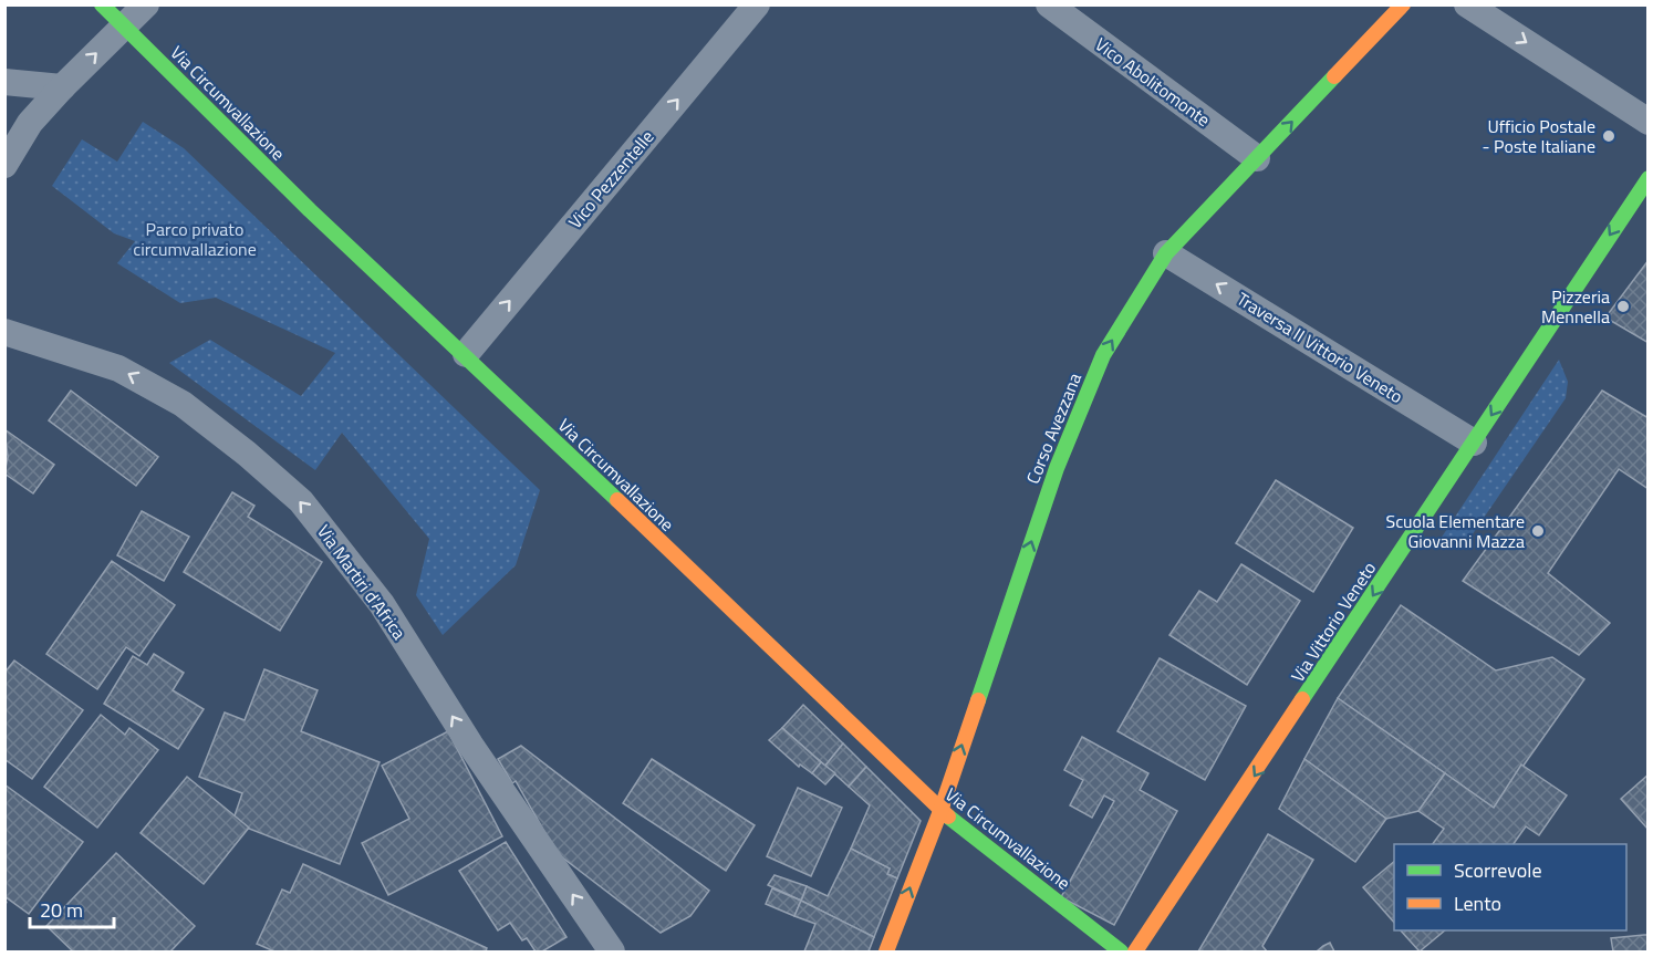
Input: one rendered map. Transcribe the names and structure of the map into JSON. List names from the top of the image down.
{
  "streets": {
    "main road": ["Via Circumvallazione", "Corso Avezzana", "Via Vittorio Veneto"],
    "street": [
      "Vico Abolitomonte",
      "Vico Pezzentelle",
      "Traversa II Vittorio Veneto",
      "Via Martiri d'Africa"
    ]
  },
  "crossings": [
    ["Vico Abolitomonte", "Corso Avezzana"],
    ["Via Circumvallazione", "Vico Pezzentelle"],
    ["Via Circumvallazione", "Corso Avezzana"],
    ["Traversa II Vittorio Veneto", "Corso Avezzana"],
    ["Traversa II Vittorio Veneto", "Via Vittorio Veneto"]
  ],
  "one_way": [
    "Vico Pezzentelle",
    "Traversa II Vittorio Veneto",
    "Corso Avezzana",
    "Via Martiri d'Africa",
    "Via Vittorio Veneto"
  ],
  "parks": ["Parco privato circumvallazione"],
  "places": ["Ufficio Postale - Poste Italiane", "Pizzeria Mennella", "Scuola Elementare Giovanni Mazza"],
  "legend": ["Scorrevole", "Lento"],
  "scale_bar": "20 m"
}
